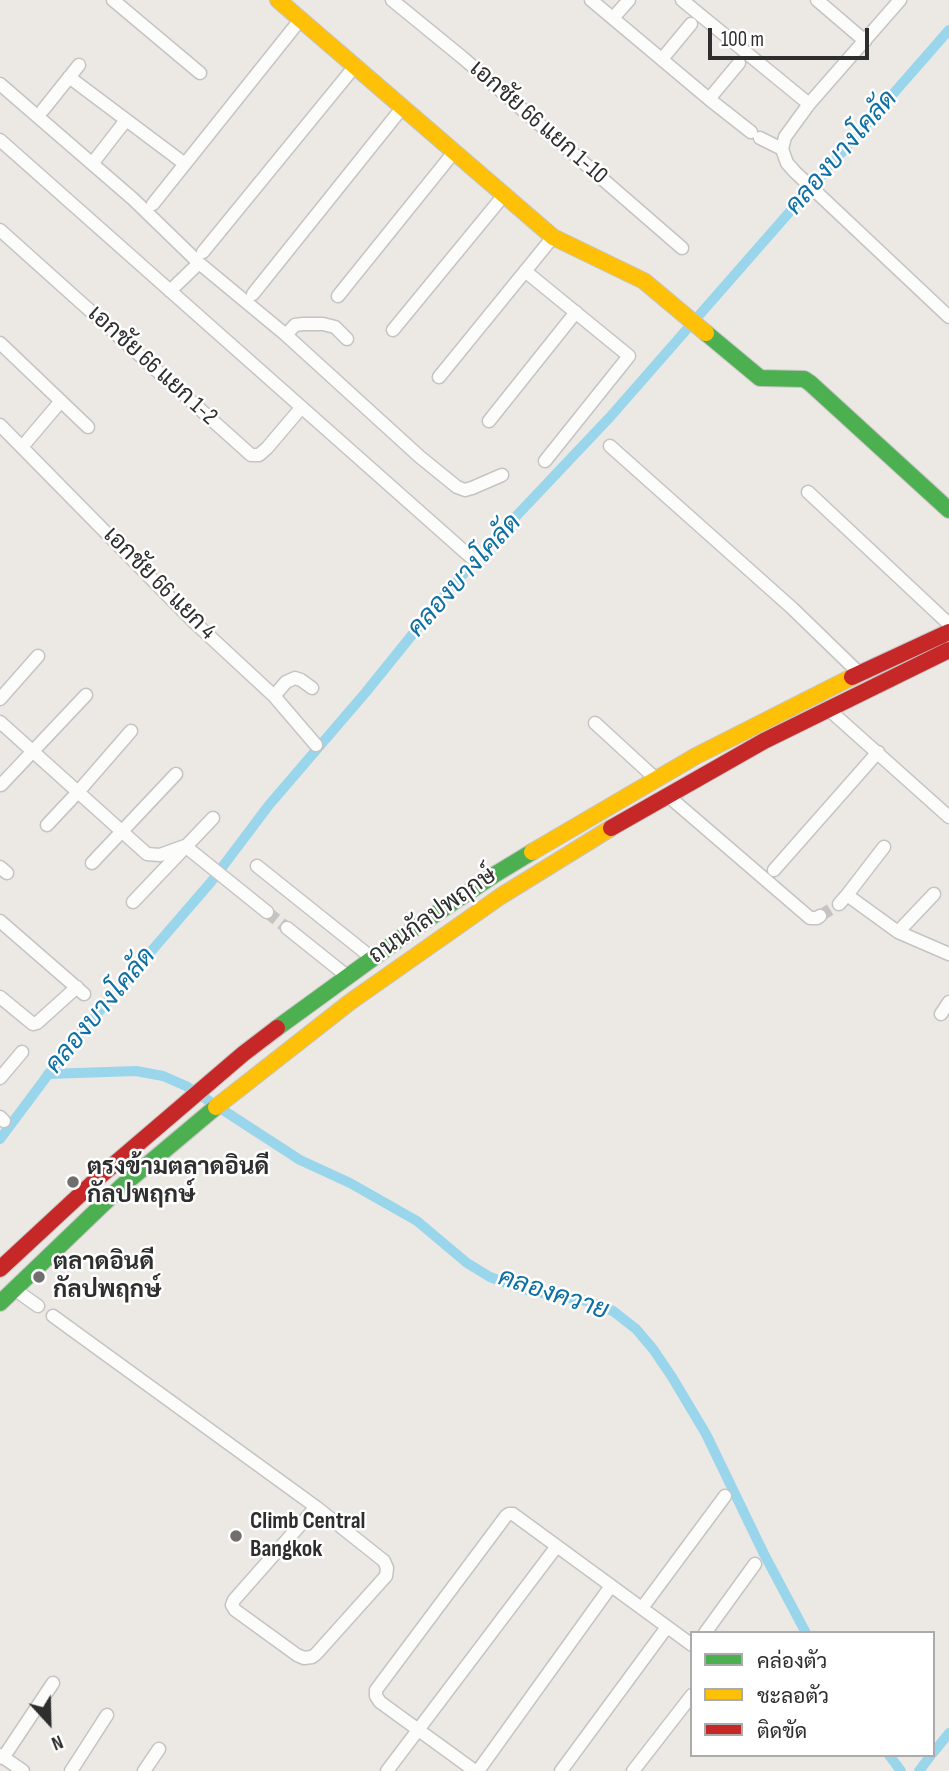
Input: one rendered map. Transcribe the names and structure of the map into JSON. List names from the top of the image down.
{
  "streets": {
    "main road": ["ถนนกัลปพฤกษ์"],
    "street": ["เอกชัย 66 แยก 1-10", "เอกชัย 66 แยก 1-2", "เอกชัย 66 แยก 4"]
  },
  "water": ["คลองบางโคลัด", "คลองควาย"],
  "places": ["ตรงข้ามตลาดอินดี กัลปพฤกษ์", "ตลาดอินดี กัลปพฤกษ์", "Climb Central Bangkok"],
  "legend": ["คล่องตัว", "ชะลอตัว", "ติดขัด"],
  "scale_bar": "100 m",
  "north": "bottom"
}
